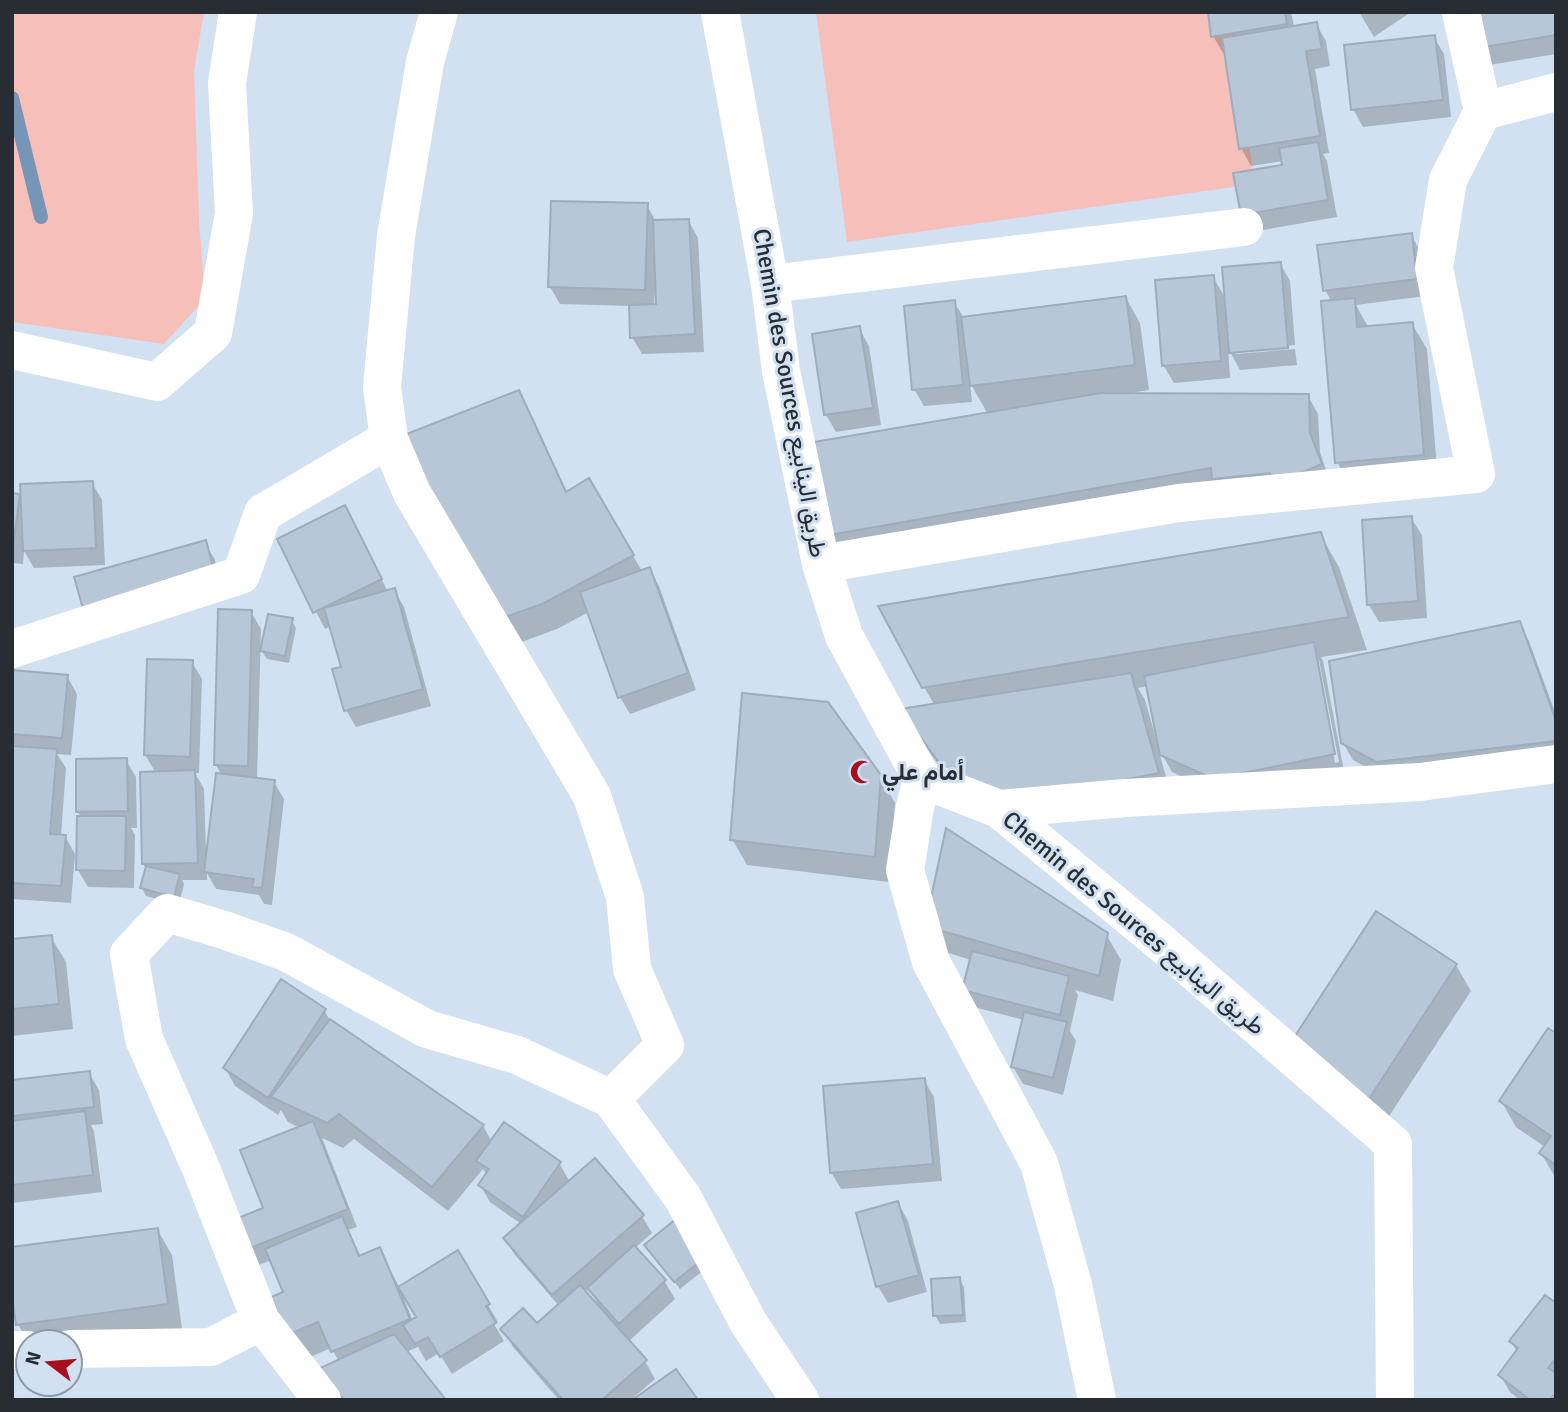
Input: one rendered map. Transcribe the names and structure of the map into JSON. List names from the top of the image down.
{
  "streets": {
    "street": ["Chemin des Sources طريق الينابيع"]
  },
  "places": {
    "mosque": ["أمام علي"]
  },
  "north": "left"
}
